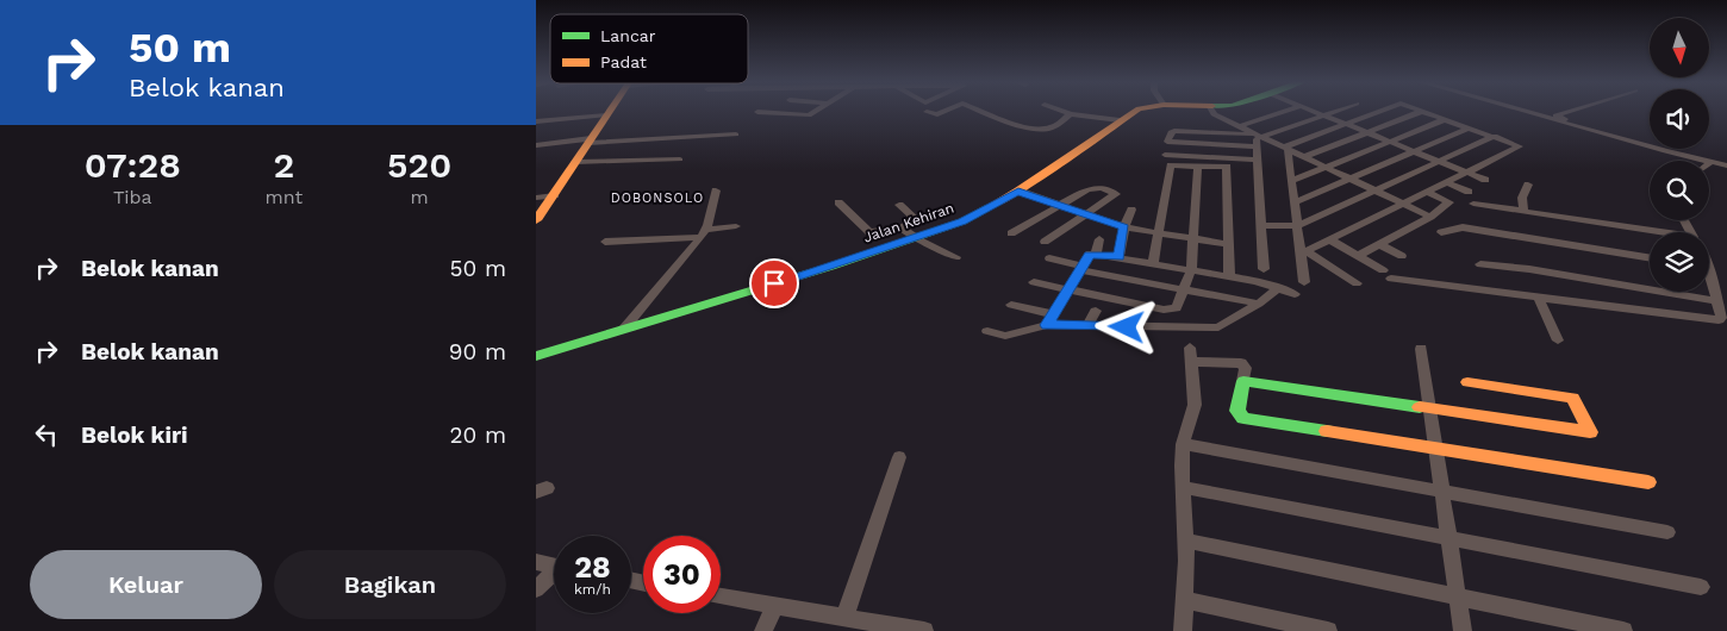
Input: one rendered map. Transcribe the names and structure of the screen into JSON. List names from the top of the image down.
{
  "streets": {
    "street": ["Jalan Kehiran"]
  },
  "districts": ["DOBONSOLO"],
  "legend": ["Lancar", "Padat"],
  "north": "bottom",
  "page": {
    "turn": ["50 m", "Belok kanan"],
    "eta": [
      "07:28",
      "Tiba",
      "2",
      "mnt",
      "520",
      "m"
    ],
    "list": [
      {
        "name": "Belok kanan",
        "value": "50 m"
      },
      {
        "name": "Belok kanan",
        "value": "90 m"
      },
      {
        "name": "Belok kiri",
        "value": "20 m"
      }
    ],
    "speed": "28 km/h",
    "limit": "30",
    "buttons": ["Keluar", "Bagikan"]
  }
}
